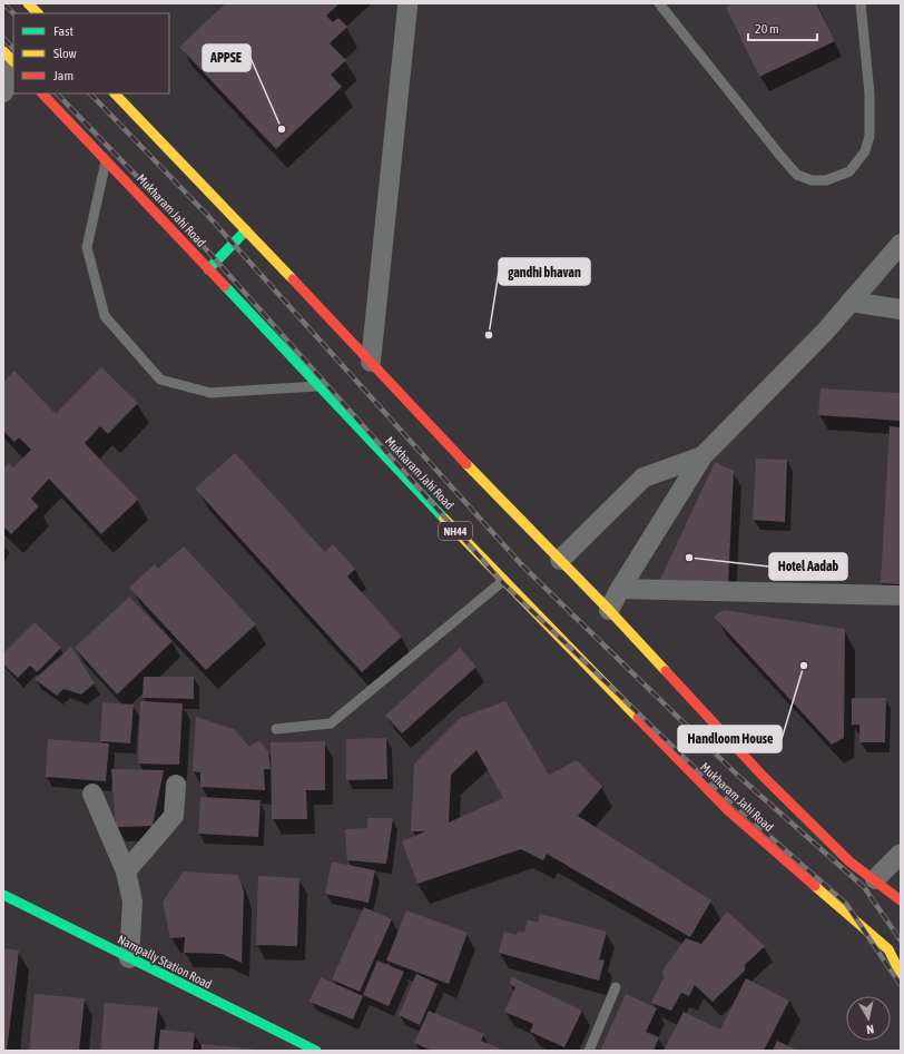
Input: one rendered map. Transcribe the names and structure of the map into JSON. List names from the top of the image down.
{
  "streets": {
    "main road": ["Mukharam Jahi Road", "NH44", "Nampally Station Road"]
  },
  "crossings": [
    ["Mukharam Jahi Road", "NH44"]
  ],
  "places": [
    "APPSE",
    "gandhi bhavan",
    "Hotel Aadab",
    "Handloom House"
  ],
  "legend": ["Fast", "Slow", "Jam"],
  "scale_bar": "20 m",
  "north": "bottom"
}
